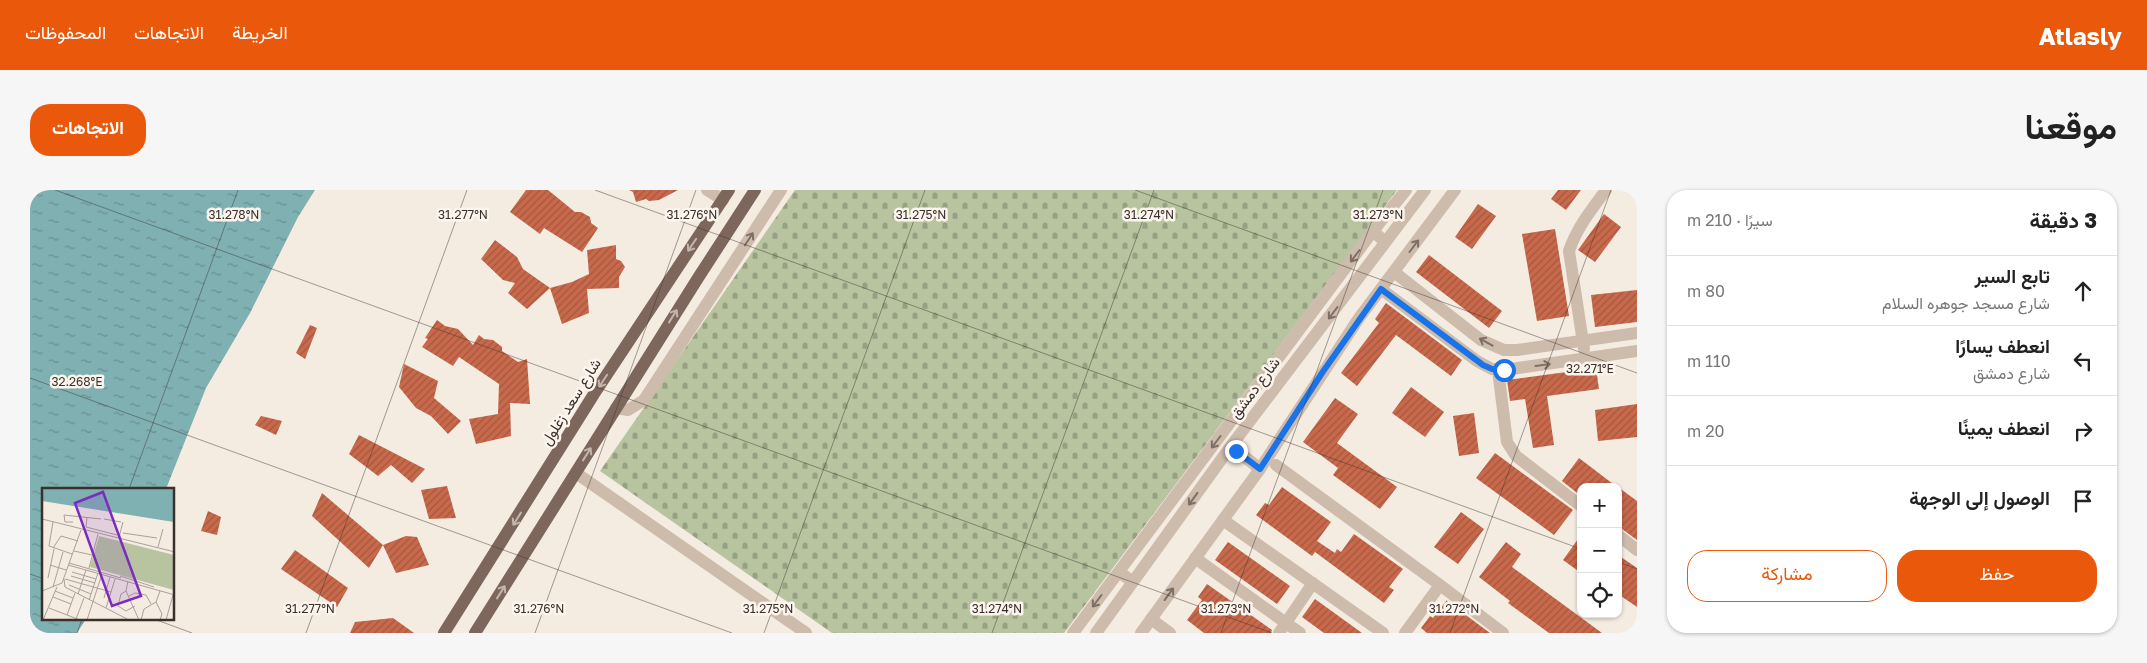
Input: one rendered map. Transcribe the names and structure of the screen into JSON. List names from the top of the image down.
{
  "streets": {
    "main road": ["شارع سعد زغلول"],
    "street": ["شارع دمشق"]
  },
  "page": {
    "header": "Atlasly",
    "nav": ["الخريطة", "الاتجاهات", "المحفوظات"],
    "title": "موقعنا",
    "buttons": [
      "الاتجاهات",
      ["حفظ", "مشاركة"]
    ],
    "heading": ["3 دقيقة", "سيرًا · 210 m"],
    "list": [
      ["تابع السير", "شارع مسجد جوهره السلام", "80 m"],
      ["انعطف يسارًا", "شارع دمشق", "110 m"],
      ["انعطف يمينًا", "20 m"],
      "الوصول إلى الوجهة"
    ],
    "map_buttons": ["+", "−"]
  },
  "coordinates": [
    "31.278°N",
    "31.277°N",
    "31.276°N",
    "31.275°N",
    "31.274°N",
    "31.273°N",
    "32.271°E",
    "32.268°E",
    "31.272°N"
  ]
}
